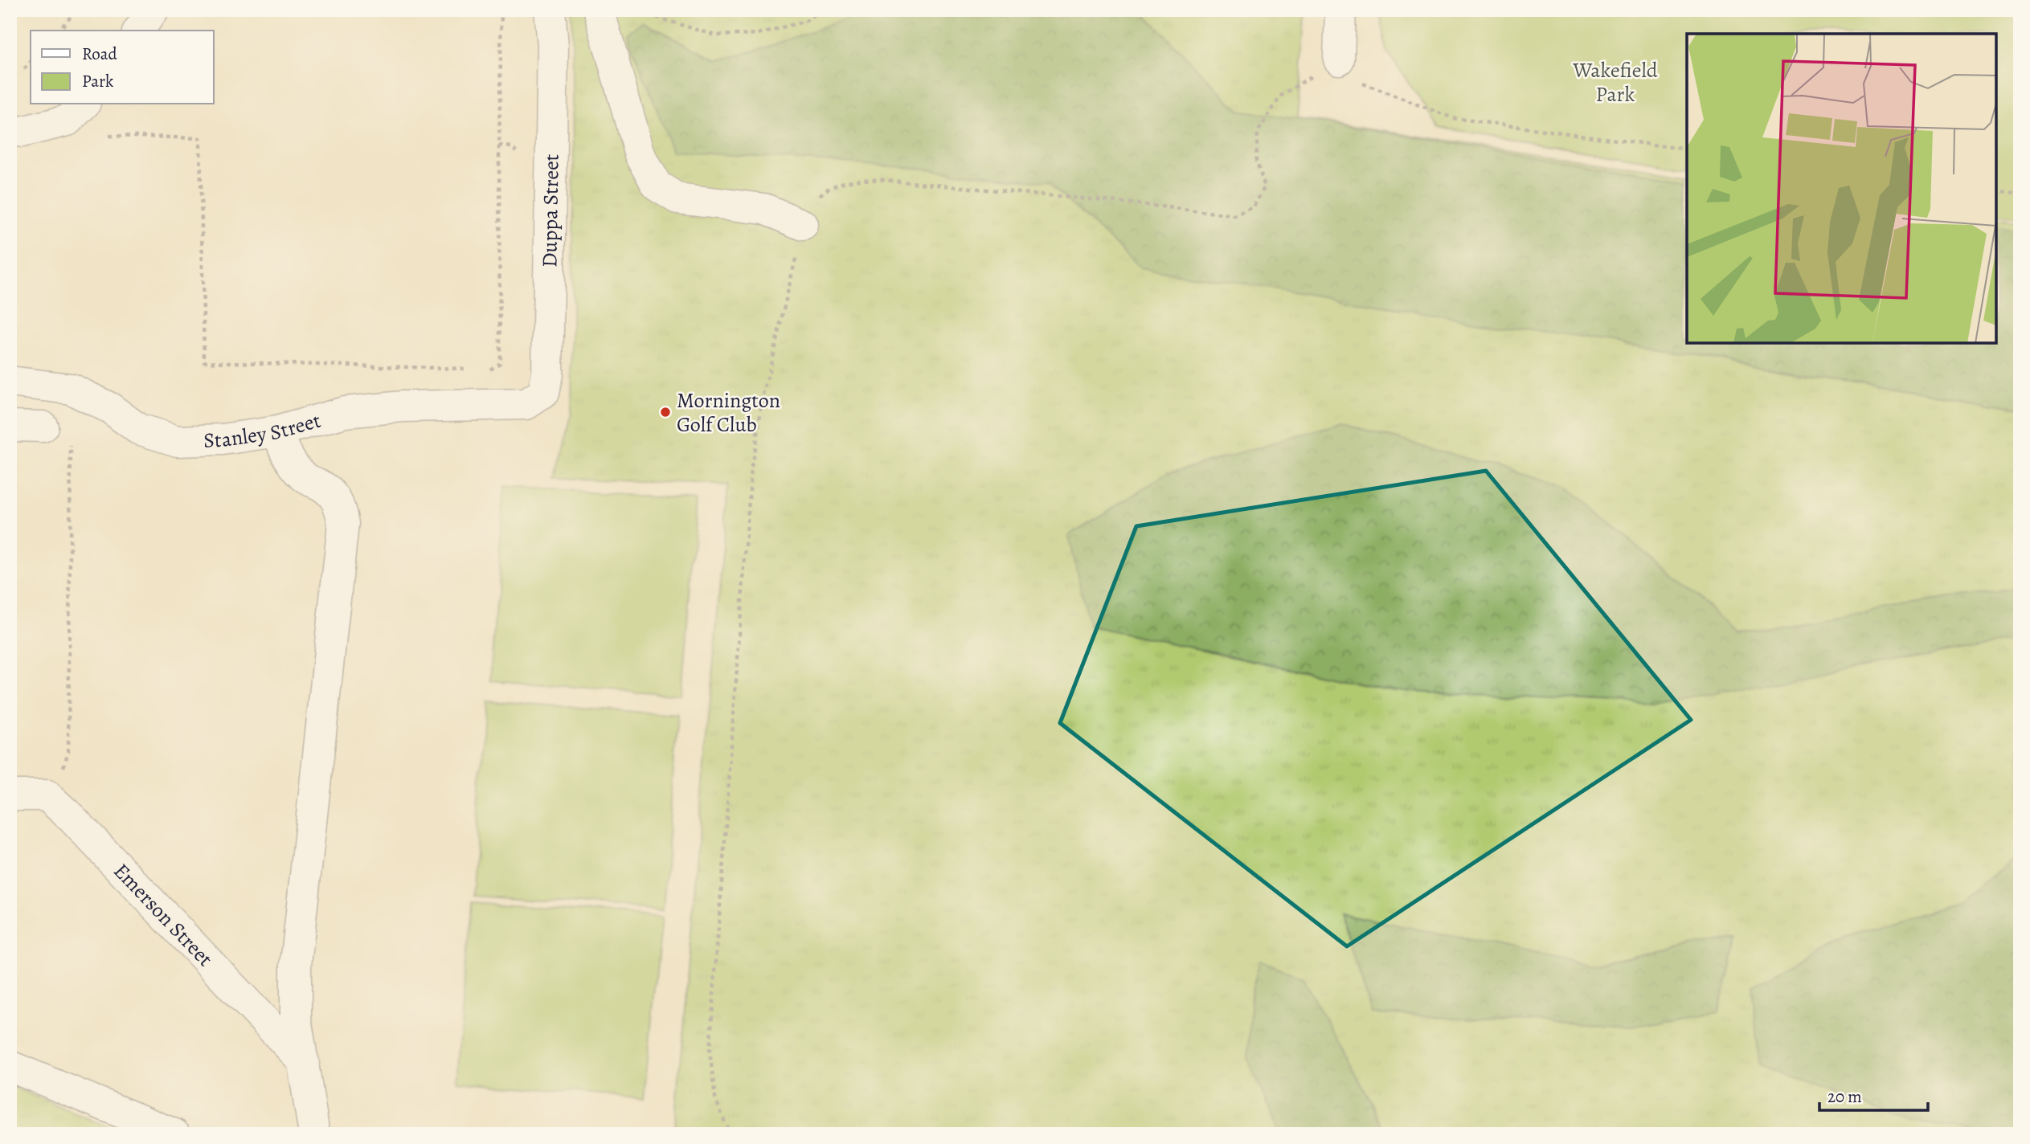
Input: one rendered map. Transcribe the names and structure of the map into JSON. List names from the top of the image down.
{
  "streets": {
    "street": ["Duppa Street", "Stanley Street", "Emerson Street"]
  },
  "crossings": [
    ["Duppa Street", "Stanley Street"]
  ],
  "parks": ["Wakefield Park"],
  "places": ["Mornington Golf Club"],
  "legend": ["Road", "Park"],
  "scale_bar": "20 m"
}
